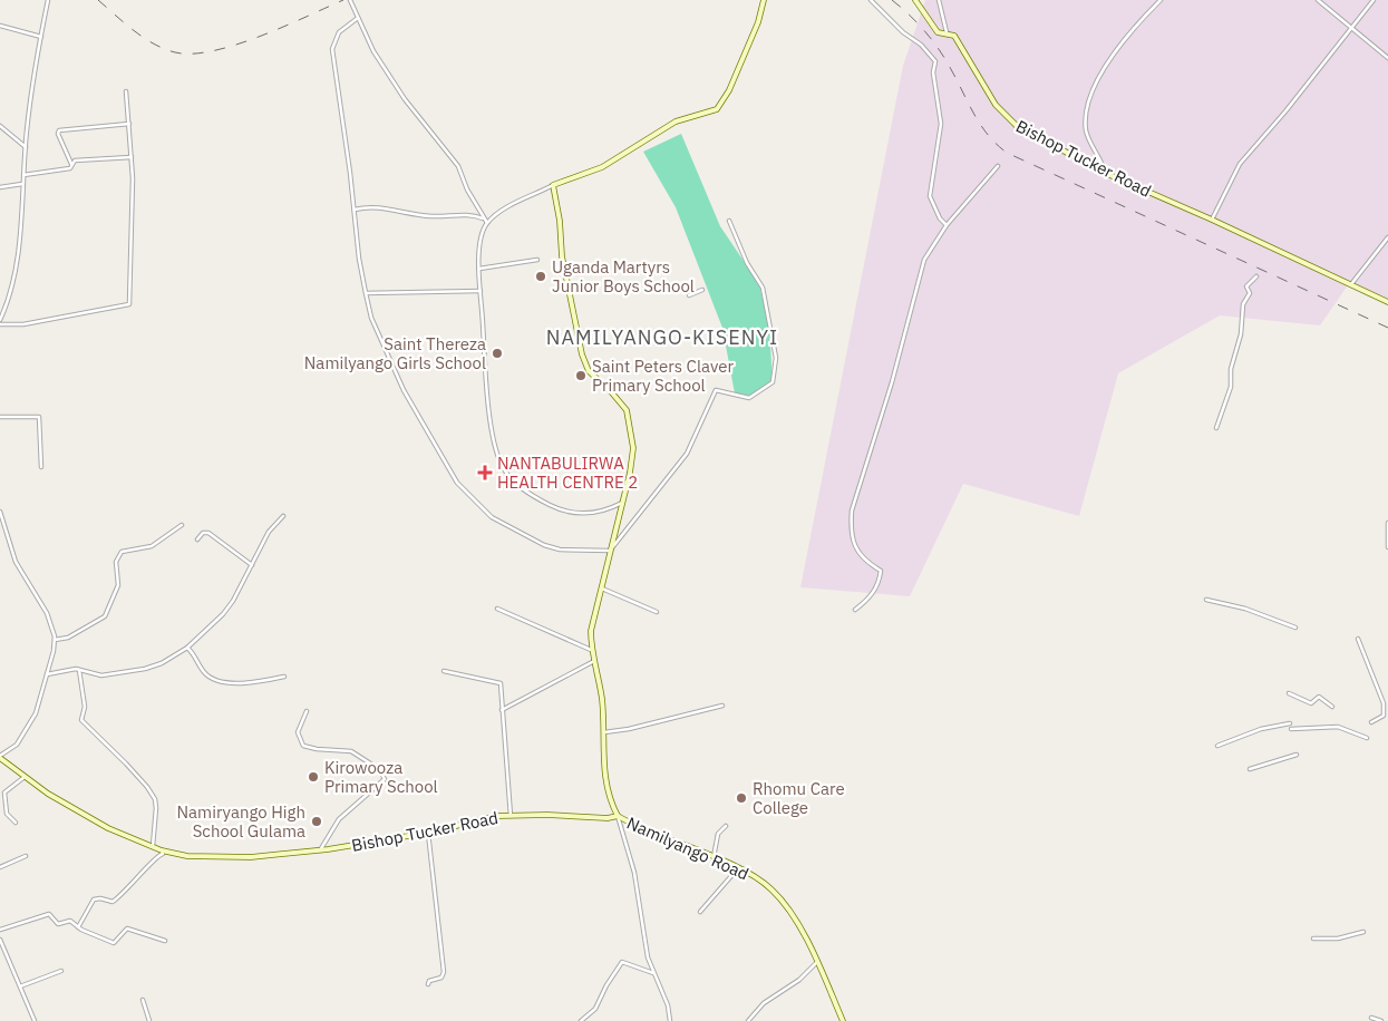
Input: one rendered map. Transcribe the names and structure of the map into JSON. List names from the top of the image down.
{
  "streets": {
    "main road": ["Bishop Tucker Road", "Namilyango Road"]
  },
  "crossings": [
    ["Bishop Tucker Road", "Namilyango Road"]
  ],
  "districts": ["NAMILYANGO-KISENYI"],
  "places": {
    "other": [
      "Uganda Martyrs Junior Boys School",
      "Saint Thereza Namilyango Girls School",
      "Saint Peters Claver Primary School",
      "Kirowooza Primary School",
      "Rhomu Care College",
      "Namiryango High School Gulama"
    ],
    "health": ["NANTABULIRWA HEALTH CENTRE 2"]
  }
}
